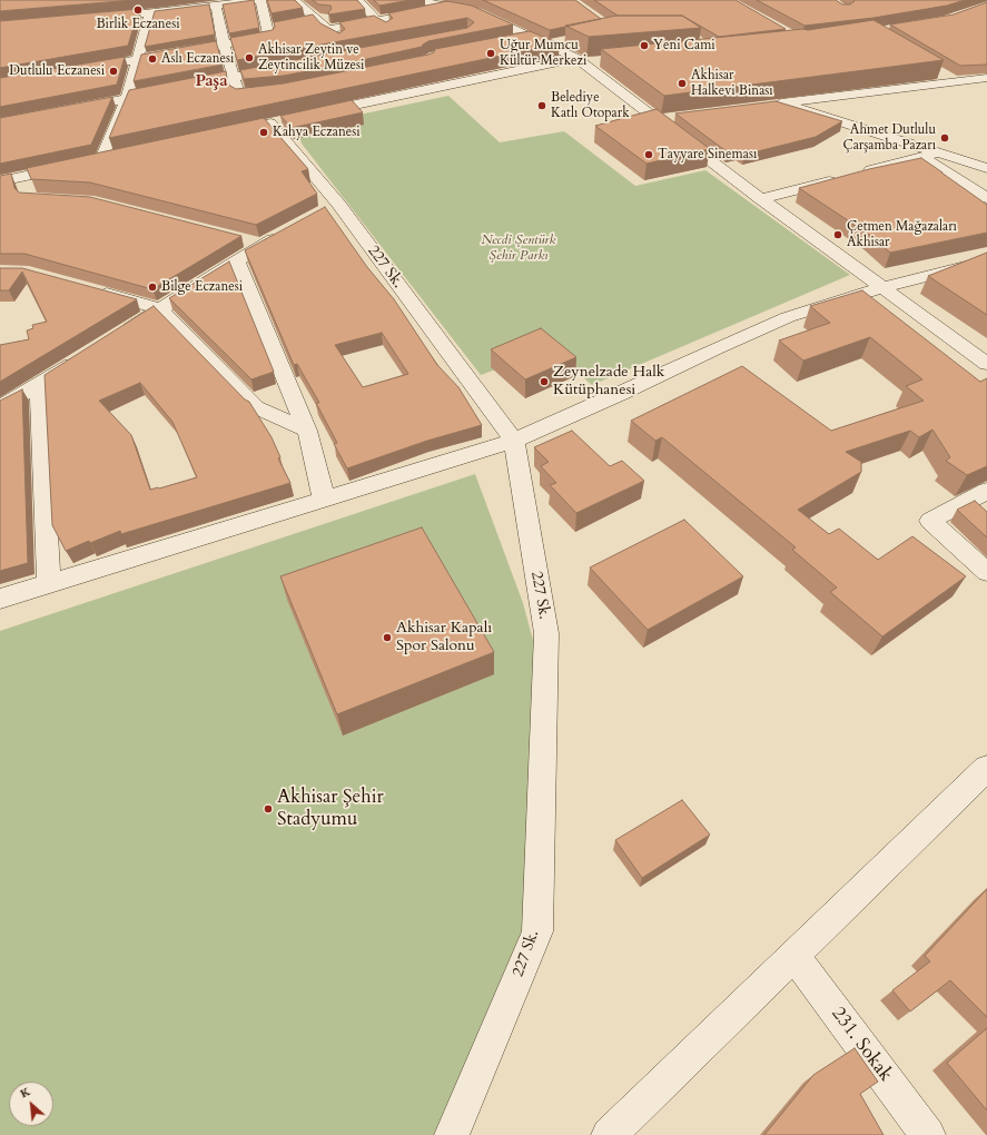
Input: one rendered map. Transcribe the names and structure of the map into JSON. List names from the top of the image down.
{
  "streets": {
    "street": ["227 Sk.", "231. Sokak"]
  },
  "districts": ["Paşa"],
  "parks": ["Necdi Şentürk Şehir Parkı"],
  "places": [
    "Birlik Eczanesi",
    "Yeni Cami",
    "Uğur Mumcu Kültür Merkezi",
    "Akhisar Zeytin ve Zeytincilik Müzesi",
    "Aslı Eczanesi",
    "Dutlulu Eczanesi",
    "Akhisar Halkevi Binası",
    "Belediye Katlı Otopark",
    "Kahya Eczanesi",
    "Ahmet Dutlulu Çarşamba Pazarı",
    "Tayyare Sineması",
    "Çetmen Mağazaları Akhisar",
    "Bilge Eczanesi",
    "Zeynelzade Halk Kütüphanesi",
    "Akhisar Kapalı Spor Salonu",
    "Akhisar Şehir Stadyumu"
  ],
  "north": "top left"
}
